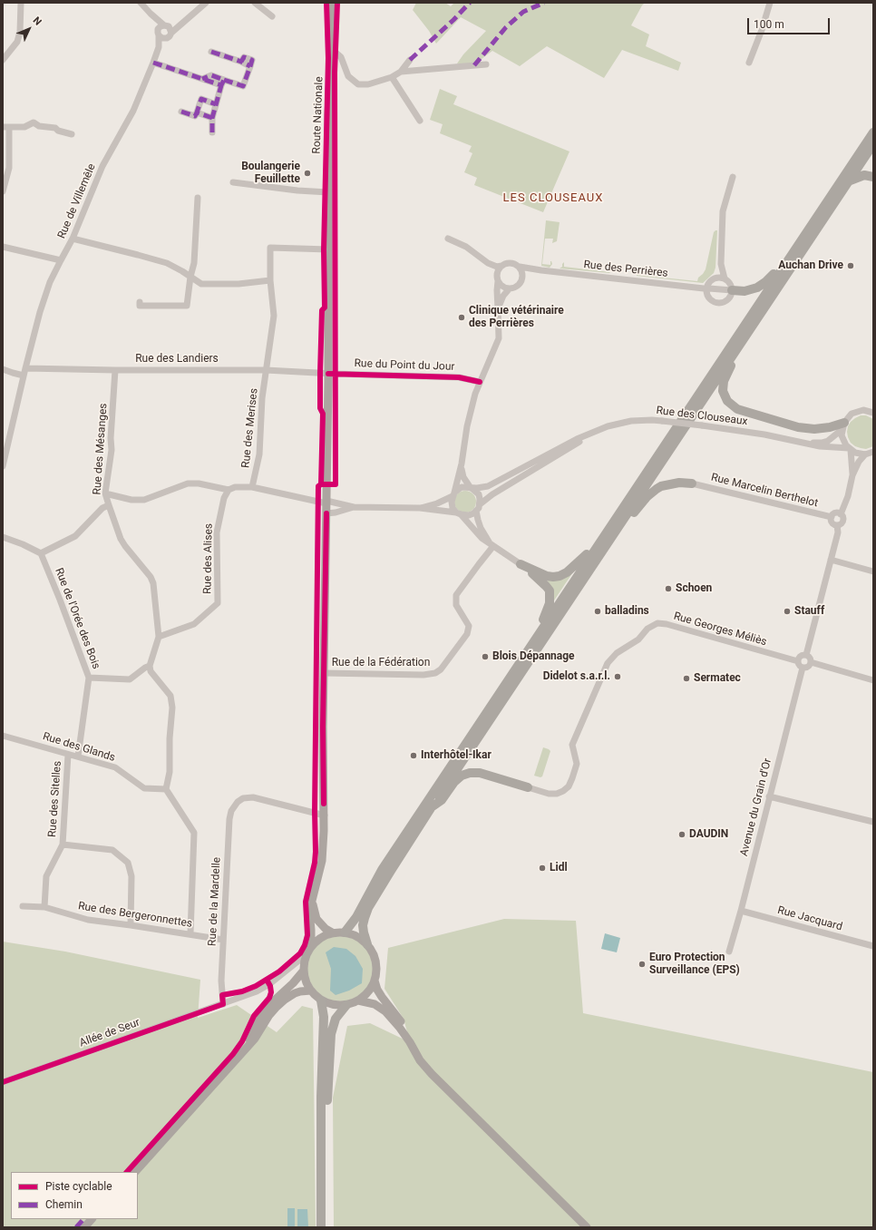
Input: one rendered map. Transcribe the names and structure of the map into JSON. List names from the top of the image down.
{
  "streets": {
    "main road": ["Route Nationale"],
    "street": [
      "Rue de Villemêle",
      "Rue des Perrières",
      "Rue des Landiers",
      "Rue du Point du Jour",
      "Rue des Clouseaux",
      "Rue des Merises",
      "Rue des Mésanges",
      "Rue Marcelin Berthelot",
      "Rue des Alises",
      "Rue de l'Orée des Bois",
      "Rue Georges Méliès",
      "Rue de la Fédération",
      "Rue des Glands",
      "Rue des Sitelles",
      "Avenue du Grain d'Or",
      "Rue de la Mardelle",
      "Rue des Bergeronnettes",
      "Rue Jacquard",
      "Allée de Seur"
    ]
  },
  "crossings": [
    ["Route Nationale", "Rue des Landiers"],
    ["Route Nationale", "Rue du Point du Jour"],
    ["Route Nationale", "Rue des Merises"],
    ["Route Nationale", "Rue de la Fédération"],
    ["Route Nationale", "Rue de la Mardelle"],
    ["Route Nationale", "Allée de Seur"],
    ["Rue de Villemêle", "Rue des Landiers"],
    ["Rue des Landiers", "Rue du Point du Jour"],
    ["Rue des Landiers", "Rue des Merises"],
    ["Rue des Landiers", "Rue des Mésanges"],
    ["Rue des Mésanges", "Rue des Alises"],
    ["Rue de l'Orée des Bois", "Rue des Glands"],
    ["Rue Georges Méliès", "Avenue du Grain d'Or"],
    ["Rue des Glands", "Rue des Sitelles"],
    ["Rue des Sitelles", "Rue des Bergeronnettes"],
    ["Avenue du Grain d'Or", "Rue Jacquard"],
    ["Rue de la Mardelle", "Rue des Bergeronnettes"],
    ["Rue de la Mardelle", "Allée de Seur"]
  ],
  "districts": ["LES CLOUSEAUX"],
  "places": [
    "Boulangerie Feuillette",
    "Auchan Drive",
    "Clinique vétérinaire des Perrières",
    "Schoen",
    "balladins",
    "Stauff",
    "Blois Dépannage",
    "Didelot s.a.r.l.",
    "Sermatec",
    "Interhôtel-Ikar",
    "DAUDIN",
    "Lidl",
    "Euro Protection Surveillance (EPS)"
  ],
  "legend": ["Piste cyclable", "Chemin"],
  "scale_bar": "100 m",
  "north": "top right"
}
